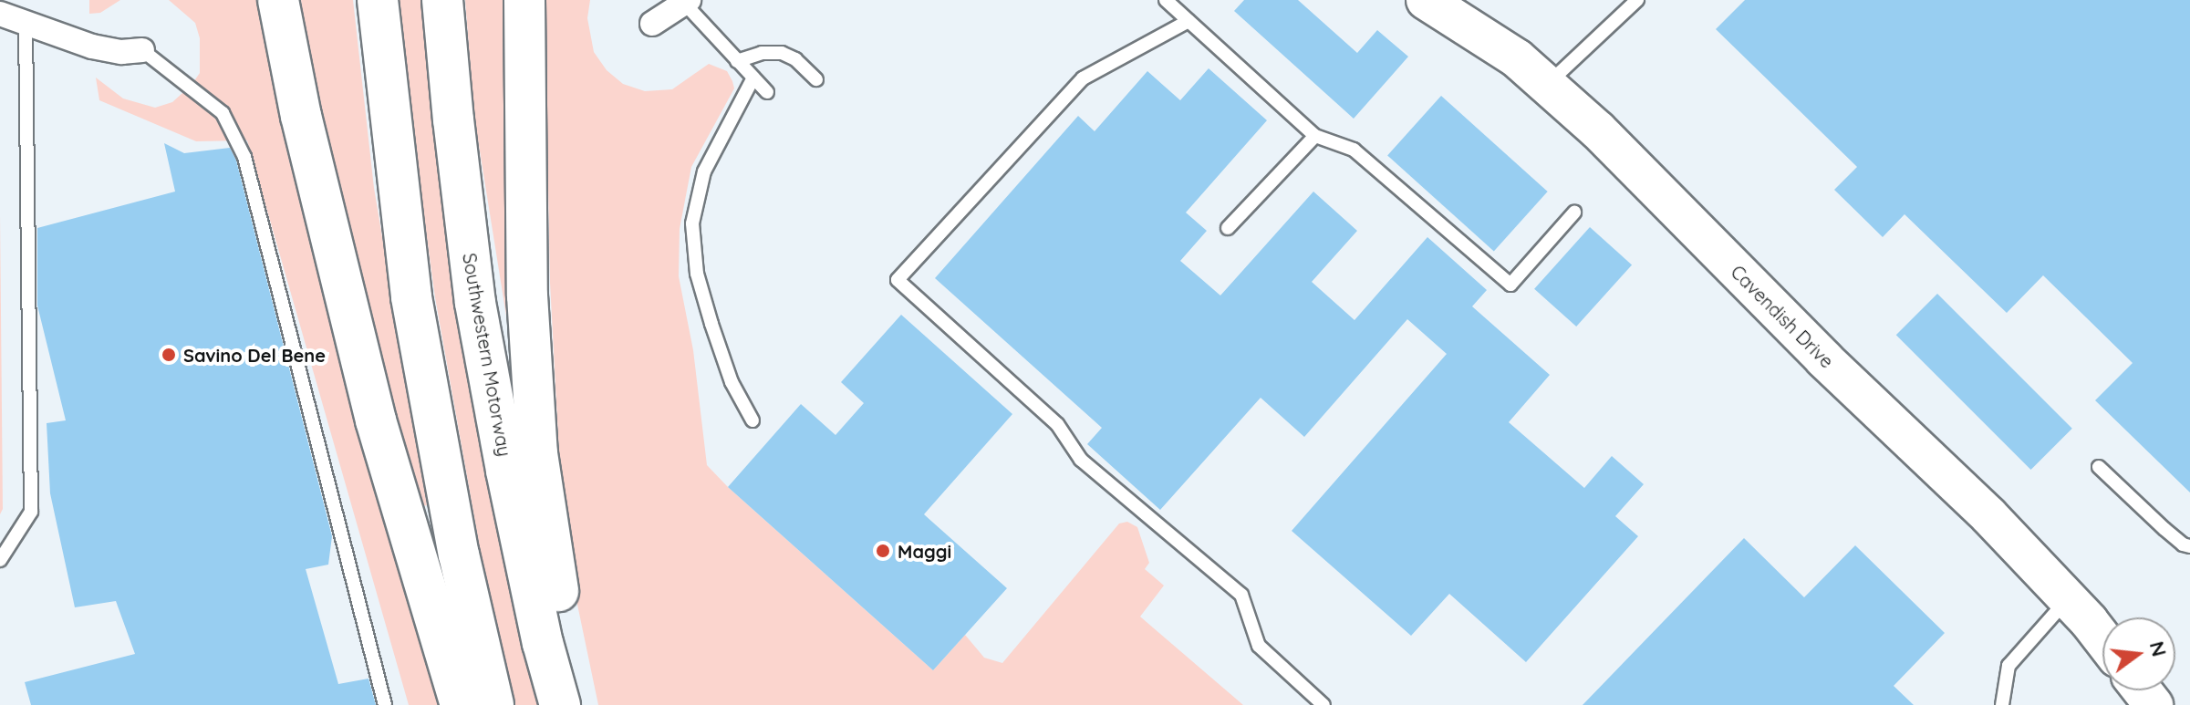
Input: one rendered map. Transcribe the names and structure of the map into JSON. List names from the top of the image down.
{
  "streets": {
    "highway": ["Southwestern Motorway"],
    "main road": ["Cavendish Drive"]
  },
  "places": ["Savino Del Bene", "Maggi"],
  "north": "right"
}
